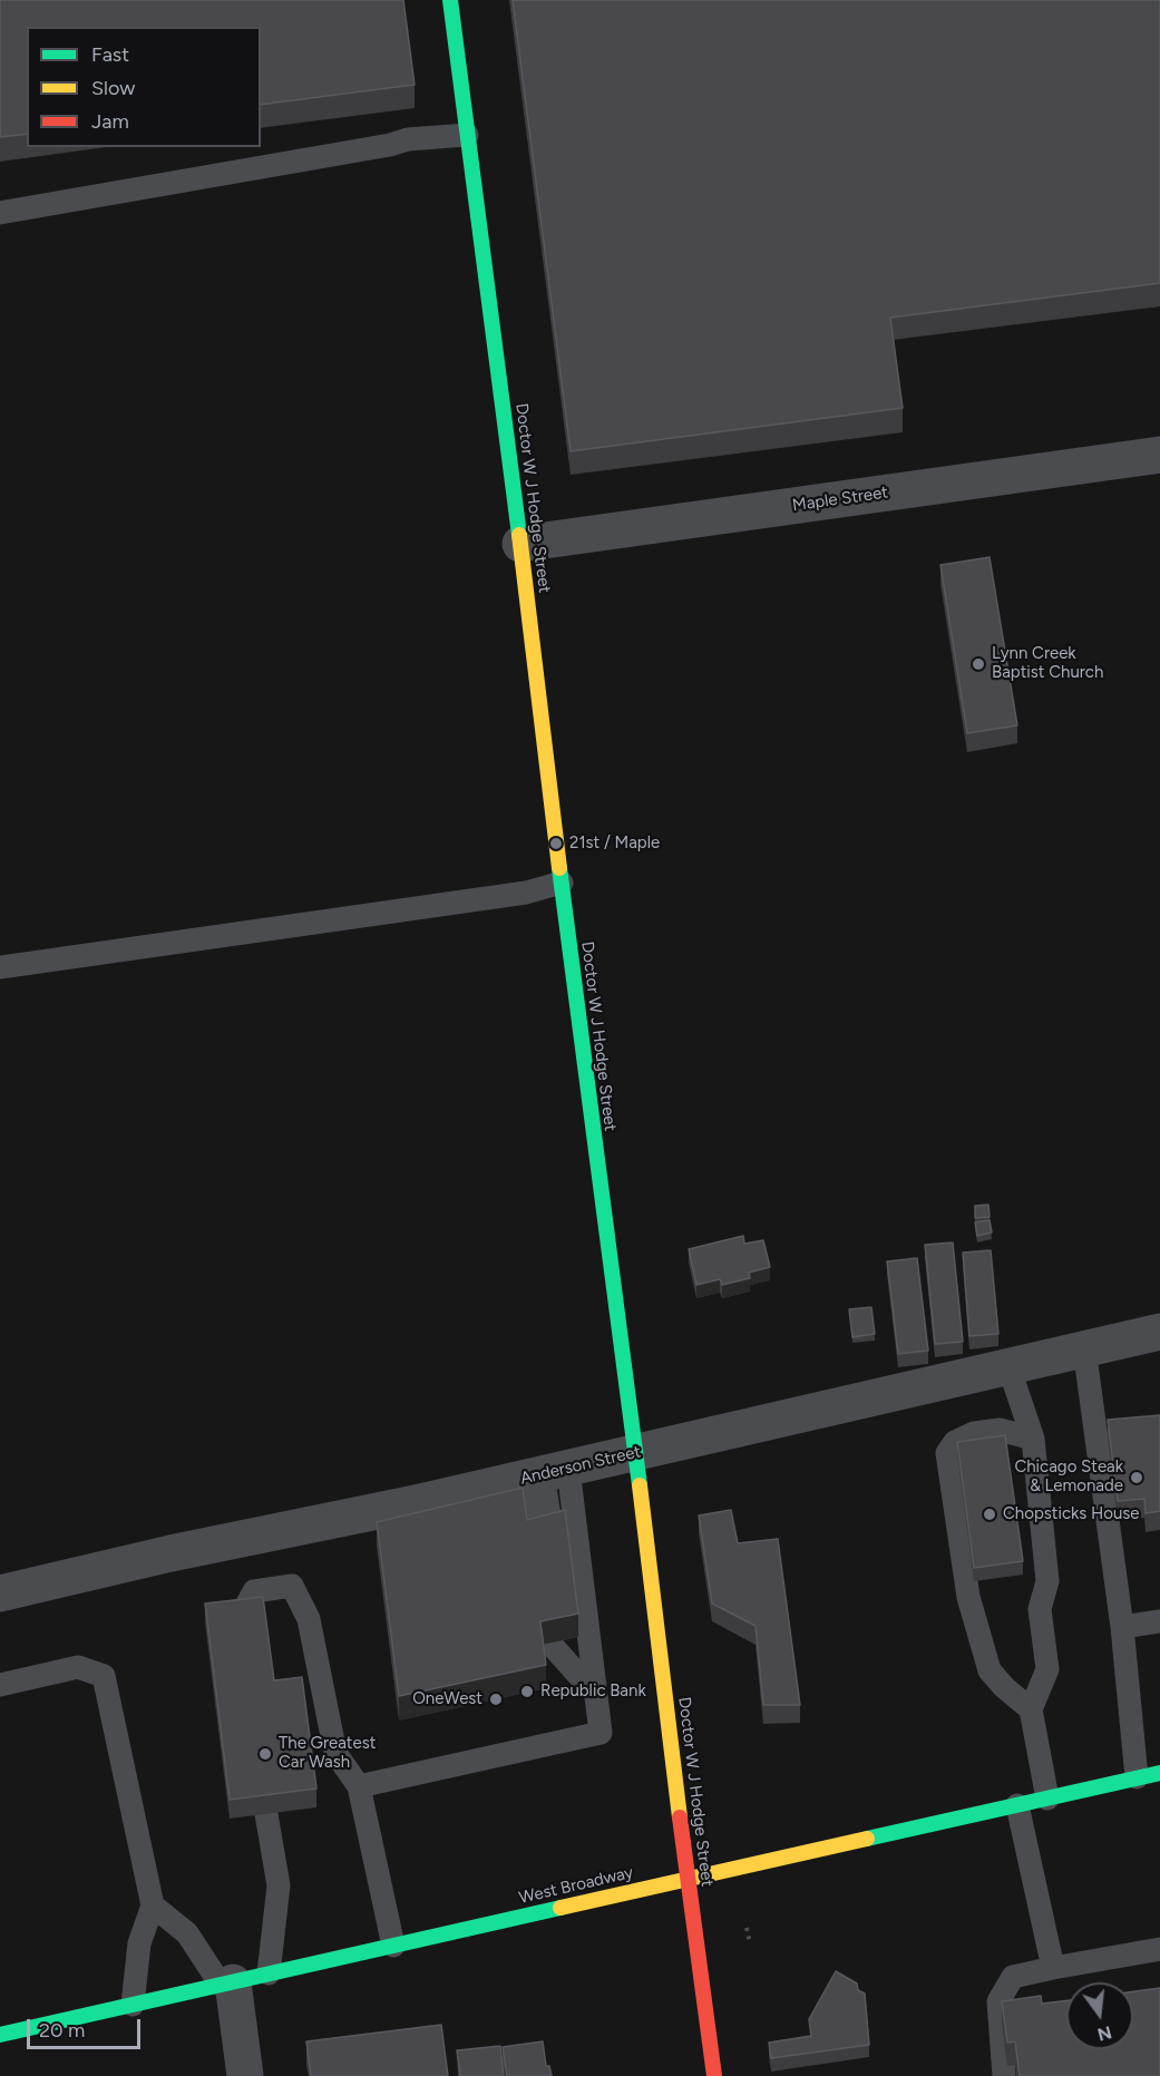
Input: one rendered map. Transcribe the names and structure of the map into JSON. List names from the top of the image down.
{
  "streets": {
    "main road": ["Doctor W J Hodge Street", "West Broadway"],
    "street": ["Maple Street", "Anderson Street"]
  },
  "crossings": [
    ["Doctor W J Hodge Street", "Maple Street"],
    ["Doctor W J Hodge Street", "Anderson Street"],
    ["Doctor W J Hodge Street", "West Broadway"]
  ],
  "places": [
    "Lynn Creek Baptist Church",
    "21st / Maple",
    "Chicago Steak & Lemonade",
    "Chopsticks House",
    "Republic Bank",
    "OneWest",
    "The Greatest Car Wash"
  ],
  "legend": ["Fast", "Slow", "Jam"],
  "scale_bar": "20 m",
  "north": "bottom"
}
